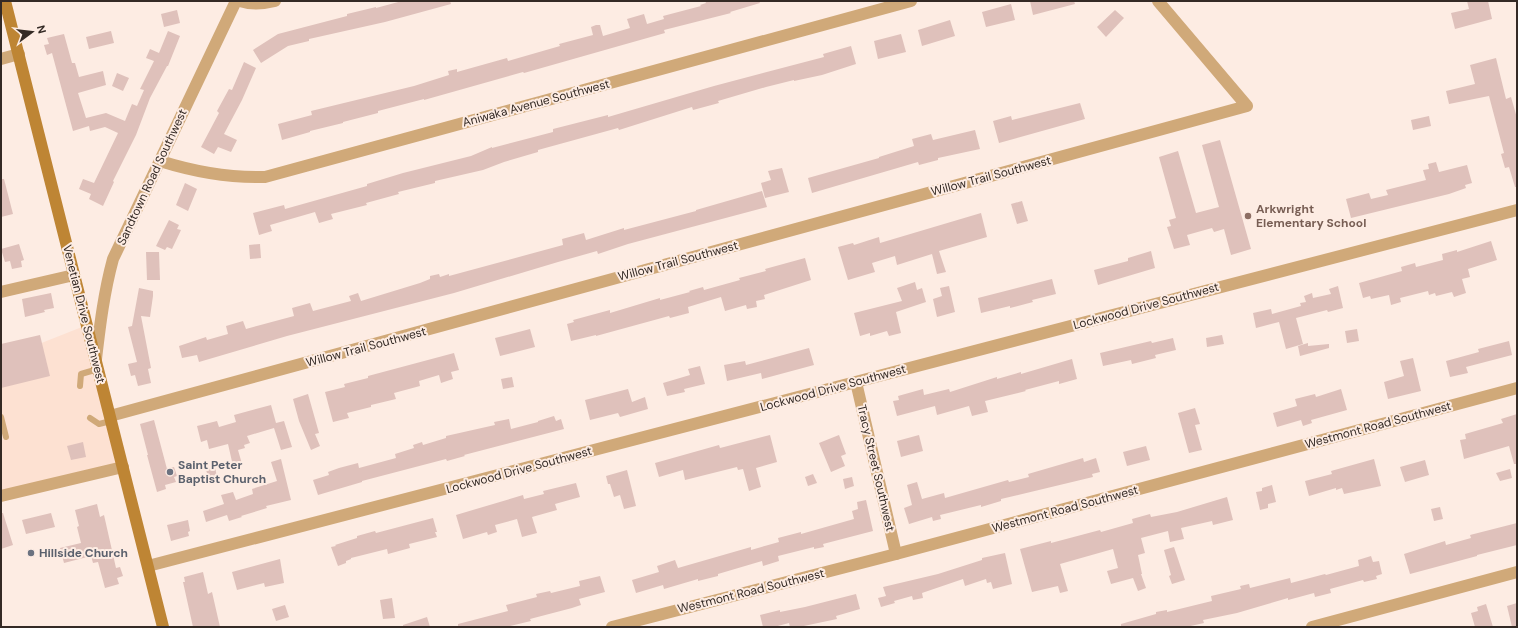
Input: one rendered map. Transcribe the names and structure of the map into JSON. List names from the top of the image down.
{
  "streets": {
    "street": [
      "Aniwaka Avenue Southwest",
      "Willow Trail Southwest",
      "Sandtown Road Southwest",
      "Lockwood Drive Southwest",
      "Venetian Drive Southwest",
      "Westmont Road Southwest",
      "Tracy Street Southwest"
    ]
  },
  "crossings": [
    ["Aniwaka Avenue Southwest", "Sandtown Road Southwest"],
    ["Willow Trail Southwest", "Venetian Drive Southwest"],
    ["Sandtown Road Southwest", "Venetian Drive Southwest"],
    ["Lockwood Drive Southwest", "Venetian Drive Southwest"],
    ["Lockwood Drive Southwest", "Tracy Street Southwest"],
    ["Westmont Road Southwest", "Tracy Street Southwest"]
  ],
  "places": ["Arkwright Elementary School", "Saint Peter Baptist Church", "Hillside Church"],
  "north": "right"
}
